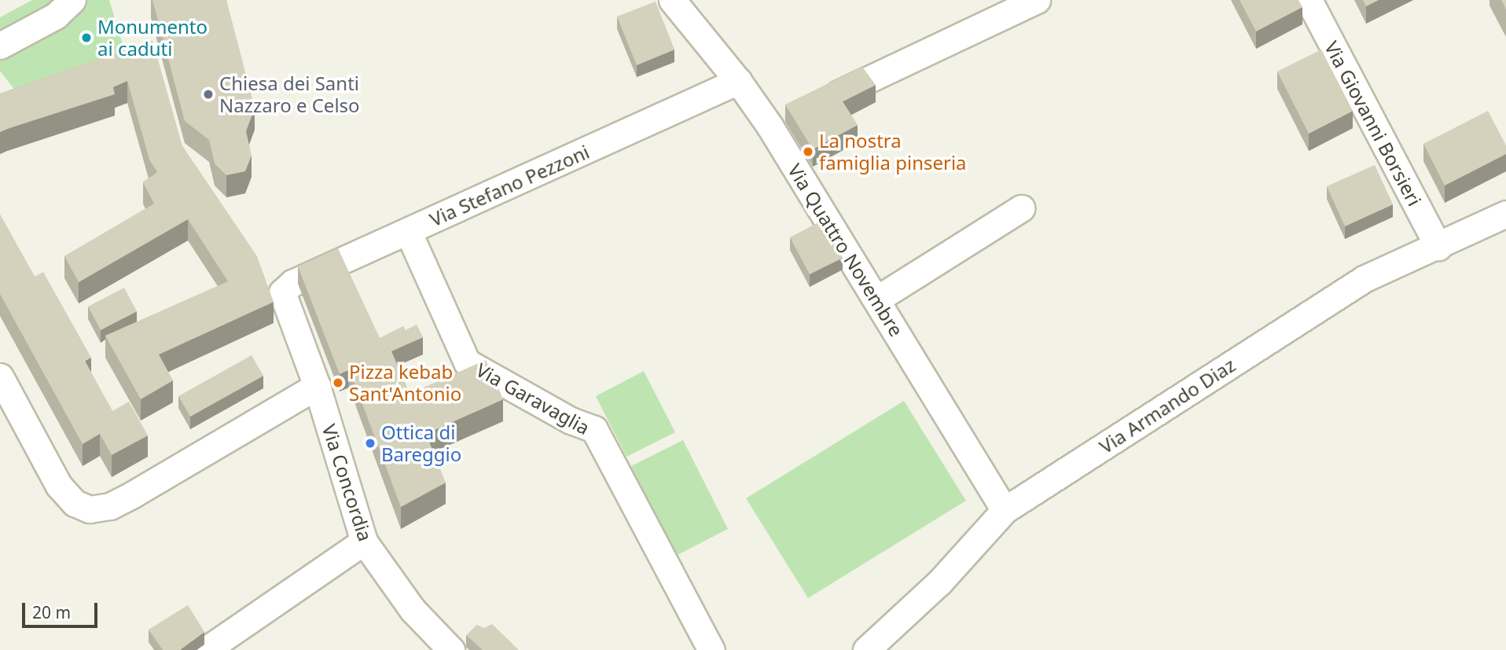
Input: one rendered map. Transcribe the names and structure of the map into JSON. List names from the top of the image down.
{
  "streets": {
    "street": [
      "Via Giovanni Borsieri",
      "Via Stefano Pezzoni",
      "Via Quattro Novembre",
      "Via Garavaglia",
      "Via Armando Diaz",
      "Via Concordia"
    ]
  },
  "crossings": [
    ["Via Giovanni Borsieri", "Via Armando Diaz"],
    ["Via Stefano Pezzoni", "Via Quattro Novembre"],
    ["Via Stefano Pezzoni", "Via Garavaglia"],
    ["Via Stefano Pezzoni", "Via Concordia"],
    ["Via Quattro Novembre", "Via Armando Diaz"]
  ],
  "places": [
    "Monumento ai caduti",
    "Chiesa dei Santi Nazzaro e Celso",
    "La nostra famiglia pinseria",
    "Pizza kebab Sant'Antonio",
    "Ottica di Bareggio"
  ],
  "scale_bar": "20 m"
}
